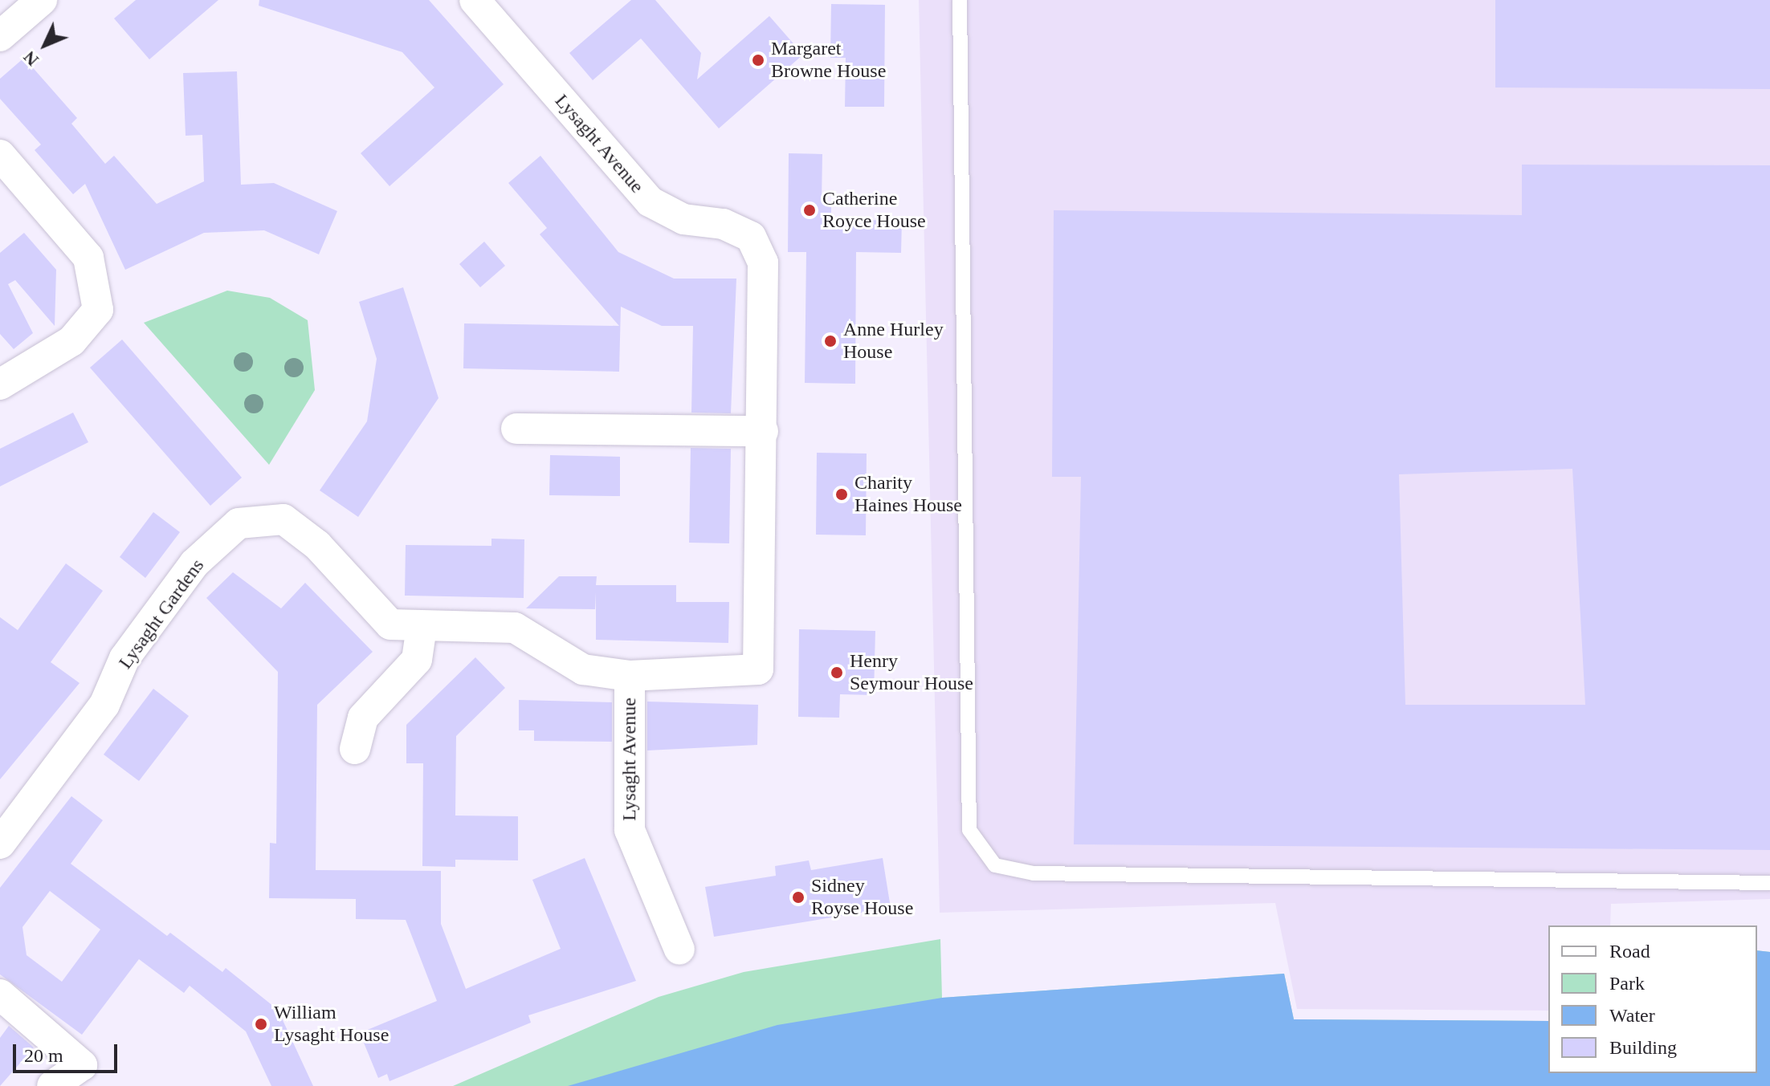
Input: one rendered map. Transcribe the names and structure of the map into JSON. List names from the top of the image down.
{
  "streets": {
    "street": ["Lysaght Avenue", "Lysaght Gardens"]
  },
  "crossings": [
    ["Lysaght Avenue", "Lysaght Gardens"]
  ],
  "places": [
    "Margaret Browne House",
    "Catherine Royce House",
    "Anne Hurley House",
    "Charity Haines House",
    "Henry Seymour House",
    "Sidney Royse House",
    "William Lysaght House"
  ],
  "legend": [
    "Road",
    "Park",
    "Water",
    "Building"
  ],
  "scale_bar": "20 m",
  "north": "bottom left"
}
